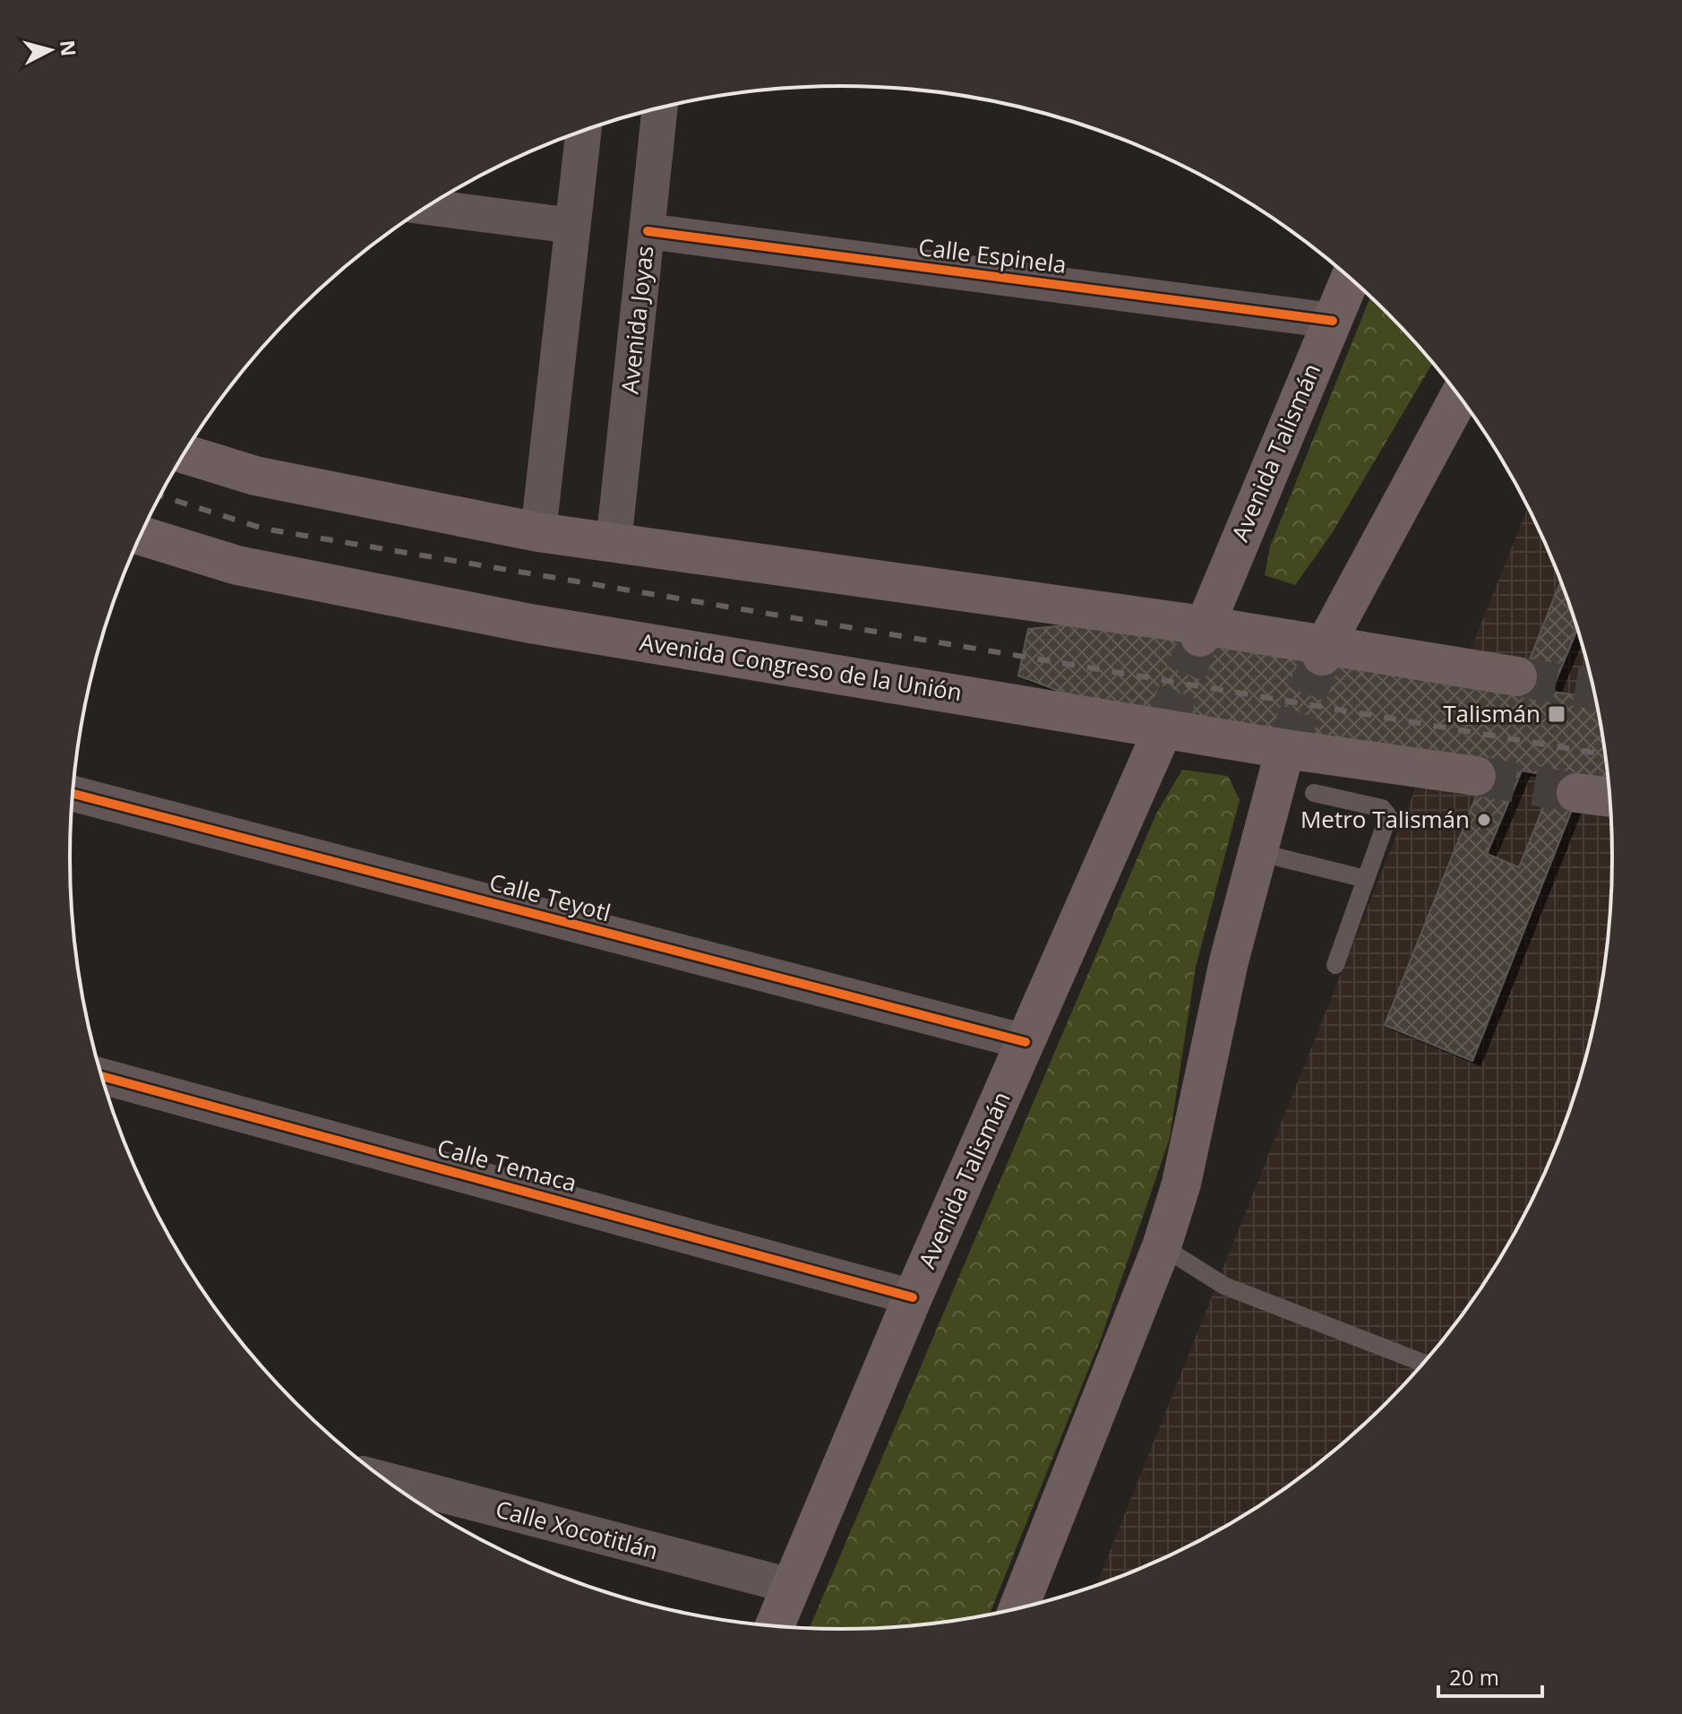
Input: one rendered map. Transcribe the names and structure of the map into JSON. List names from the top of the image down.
{
  "streets": {
    "main road": ["Avenida Talismán", "Avenida Congreso de la Unión"],
    "street": [
      "Calle Espinela",
      "Avenida Joyas",
      "Calle Teyotl",
      "Calle Temaca",
      "Calle Xocotitlán"
    ]
  },
  "crossings": [
    ["Calle Espinela", "Avenida Joyas"],
    ["Calle Espinela", "Avenida Talismán"],
    ["Avenida Talismán", "Avenida Congreso de la Unión"],
    ["Avenida Talismán", "Calle Teyotl"],
    ["Avenida Talismán", "Calle Temaca"],
    ["Avenida Talismán", "Calle Xocotitlán"]
  ],
  "places": {
    "transit": ["Talismán"],
    "other": ["Metro Talismán"]
  },
  "scale_bar": "20 m",
  "north": "right"
}
